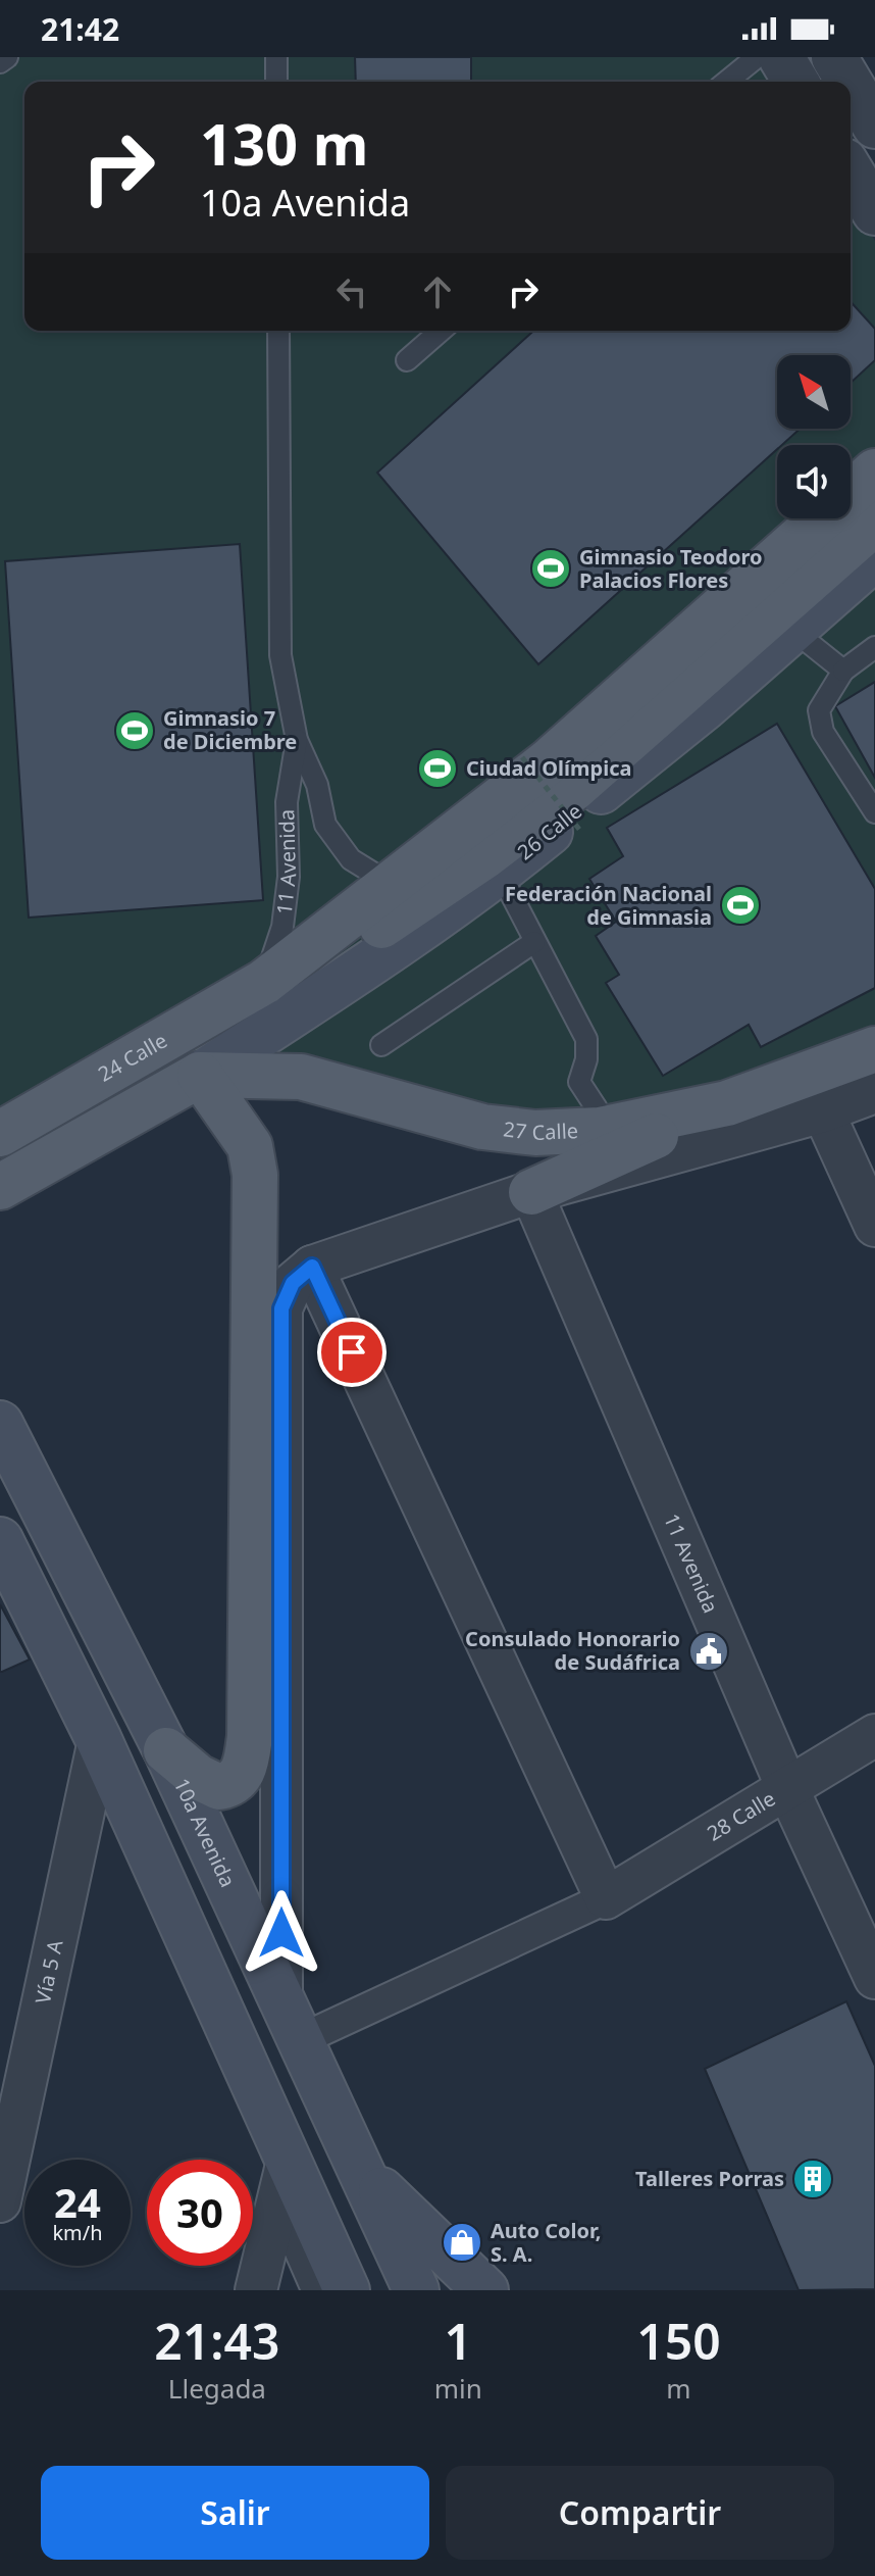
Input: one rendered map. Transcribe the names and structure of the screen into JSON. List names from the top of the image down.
{
  "streets": {
    "main road": [
      "26 Calle",
      "24 Calle",
      "27 Calle",
      "10a Avenida"
    ],
    "street": ["11 Avenida", "28 Calle", "Vía 5 A"]
  },
  "crossings": [
    ["26 Calle", "27 Calle"],
    ["11 Avenida", "24 Calle"],
    ["11 Avenida", "28 Calle"]
  ],
  "places": {
    "sports": [
      "Gimnasio Teodoro Palacios Flores",
      "Gimnasio 7 de Diciembre",
      "Ciudad Olímpica",
      "Federación Nacional de Gimnasia"
    ],
    "public building": ["Consulado Honorario de Sudáfrica"],
    "building": ["Talleres Porras"],
    "shop": ["Auto Color, S. A."]
  },
  "north": "top left",
  "page": {
    "status": "21:42",
    "turn": ["130 m", "10a Avenida"],
    "speed": "24 km/h",
    "limit": "30",
    "eta": [
      "21:43",
      "Llegada",
      "1",
      "min",
      "150",
      "m"
    ],
    "buttons": ["Salir", "Compartir"]
  }
}
